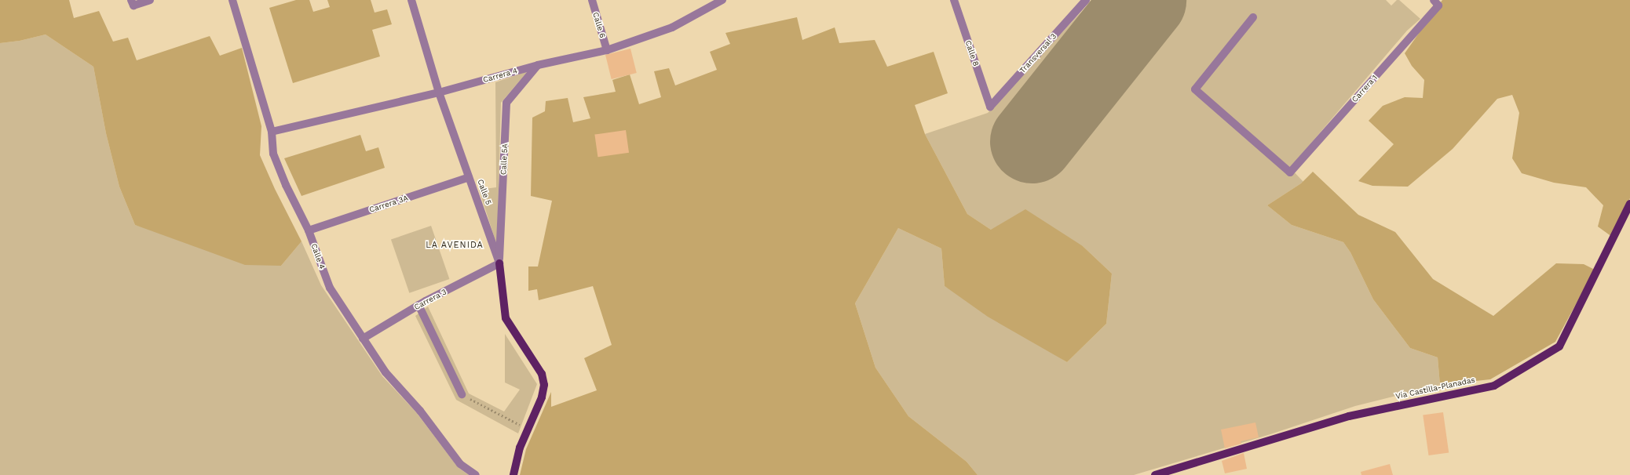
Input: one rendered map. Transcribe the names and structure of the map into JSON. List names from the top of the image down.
{
  "streets": {
    "main road": ["Calle 5", "Vía Castilla-Planadas"],
    "street": [
      "Calle 6",
      "Calle 8",
      "Transversal 3",
      "Carrera 4",
      "Carrera 1",
      "Calle 5A",
      "Carrera 3A",
      "Calle 4",
      "Carrera 3"
    ]
  },
  "crossings": [
    ["Calle 6", "Carrera 4"],
    ["Calle 8", "Transversal 3"],
    ["Carrera 4", "Calle 5A"],
    ["Carrera 4", "Calle 5"],
    ["Carrera 4", "Calle 4"],
    ["Calle 5A", "Calle 5"],
    ["Calle 5A", "Carrera 3"],
    ["Calle 5", "Carrera 3A"],
    ["Calle 5", "Carrera 3"],
    ["Carrera 3A", "Calle 4"],
    ["Calle 4", "Carrera 3"]
  ],
  "districts": ["LA AVENIDA"]
}
